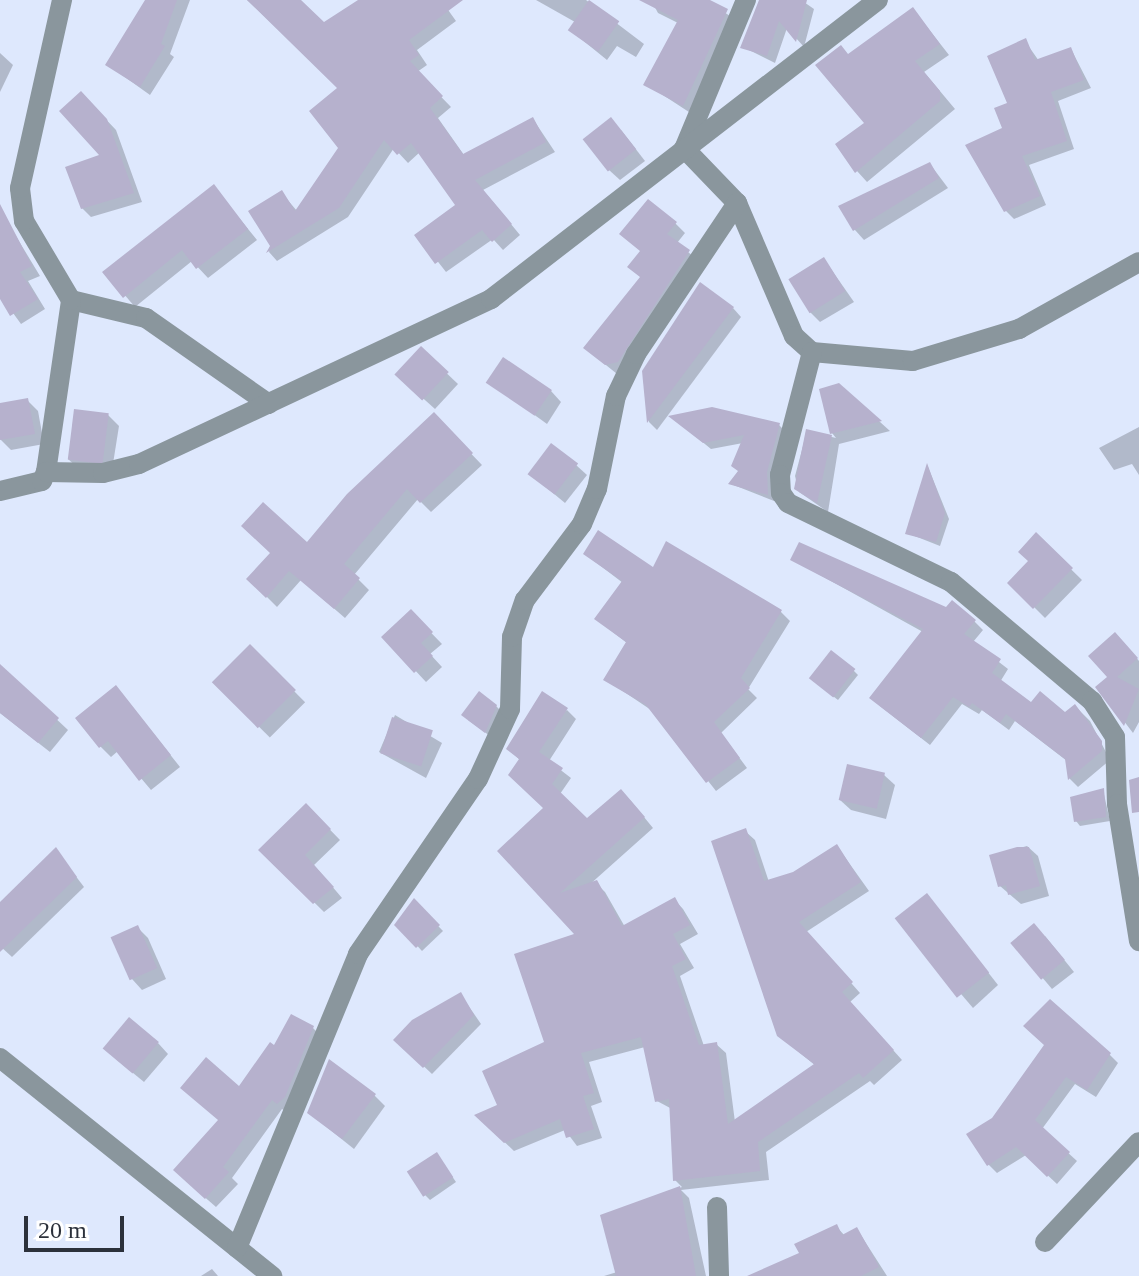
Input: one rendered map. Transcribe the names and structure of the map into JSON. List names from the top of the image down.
{
  "scale_bar": "20 m"
}
